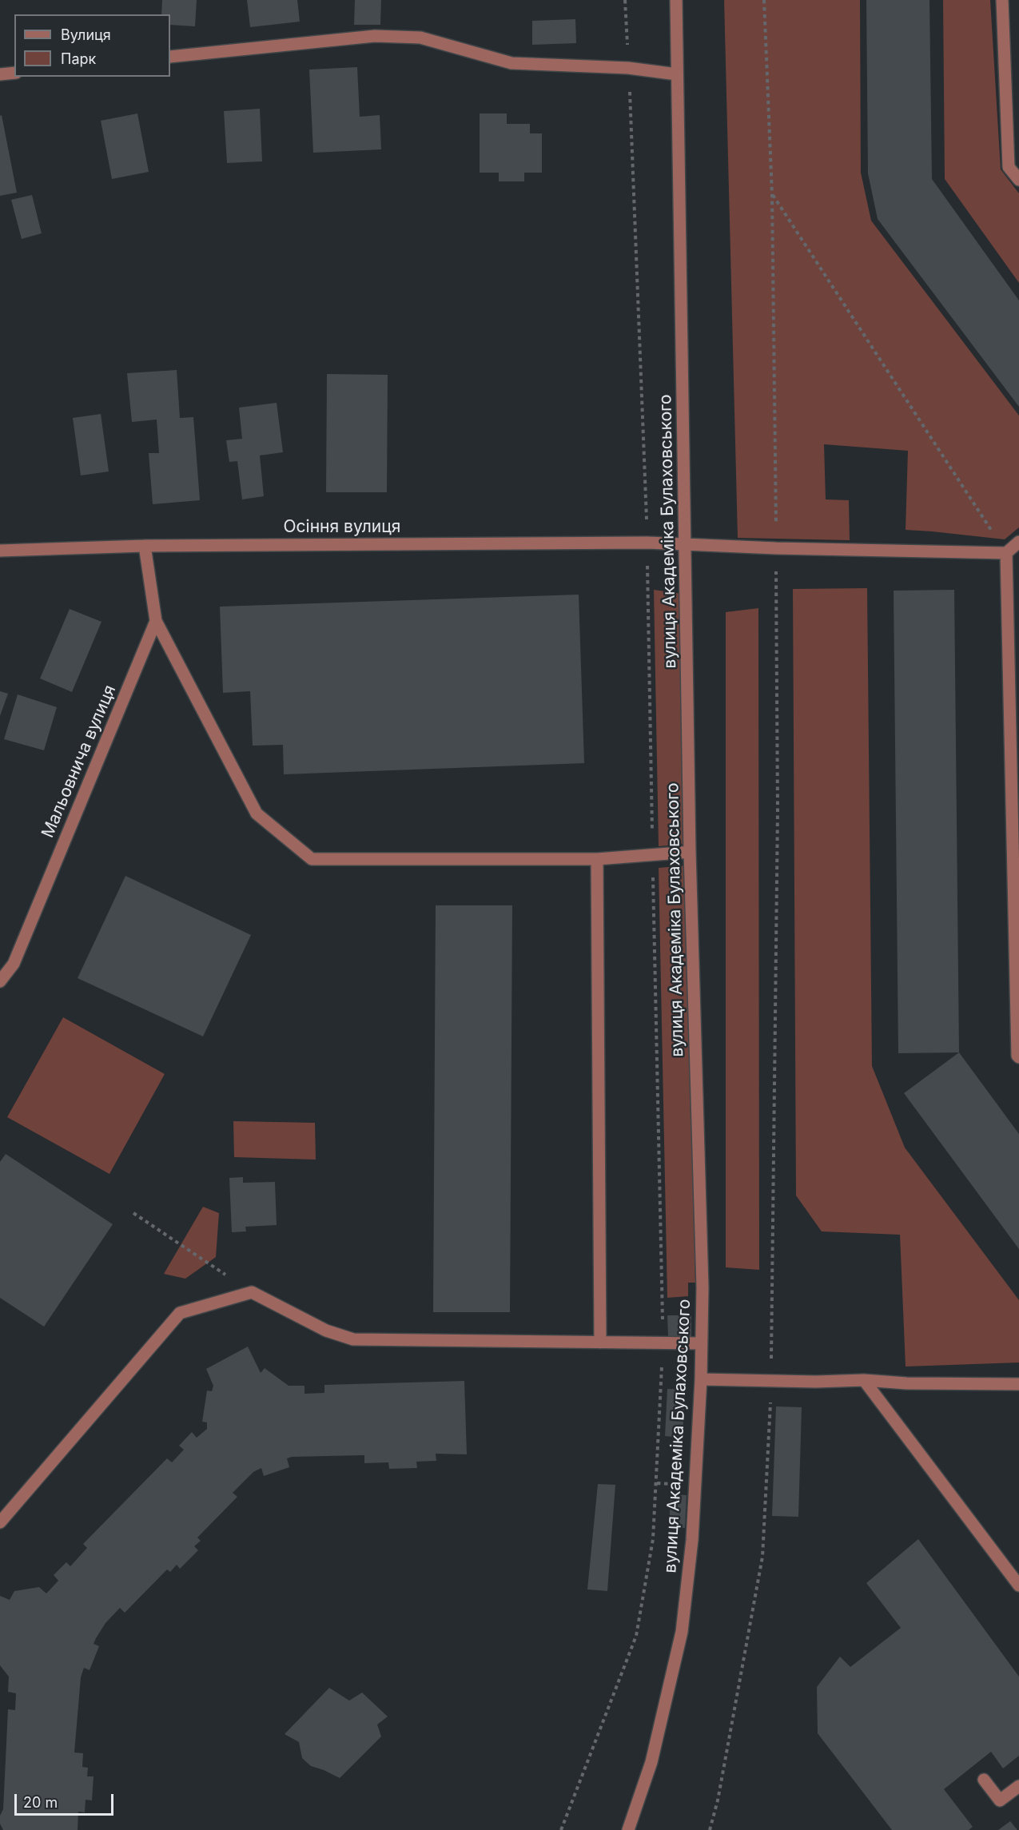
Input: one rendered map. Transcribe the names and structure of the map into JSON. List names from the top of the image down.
{
  "streets": {
    "street": ["Осіння вулиця", "вулиця Академіка Булаховського", "Мальовнича вулиця"]
  },
  "crossings": [
    ["Осіння вулиця", "вулиця Академіка Булаховського"]
  ],
  "legend": ["Вулиця", "Парк"],
  "scale_bar": "20 m"
}
